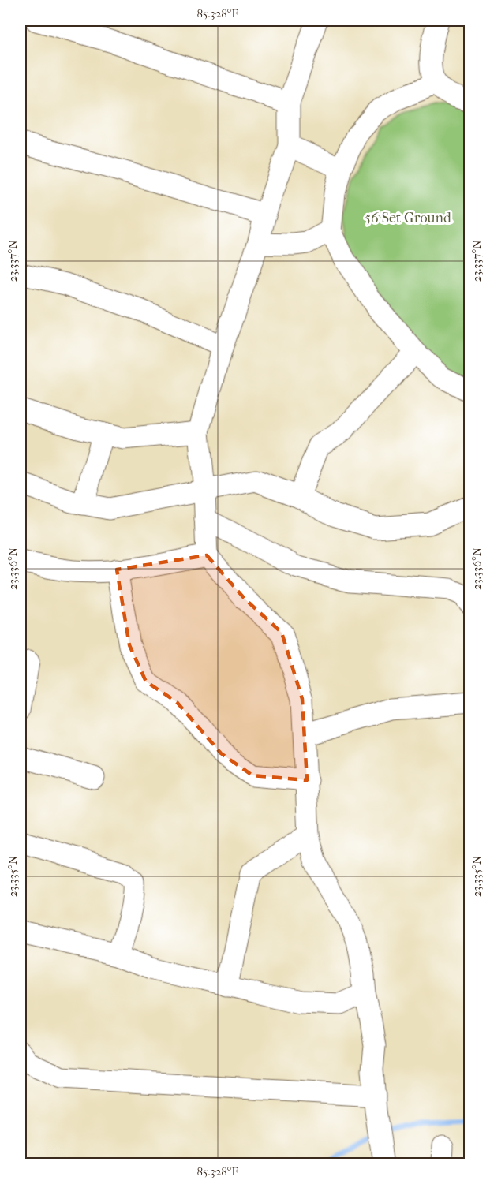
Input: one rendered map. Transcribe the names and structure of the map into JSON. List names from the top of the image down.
{
  "parks": ["56 Set Ground"],
  "coordinates": [
    "85.328°E",
    "23.337°N",
    "23.336°N",
    "23.335°N"
  ]
}
